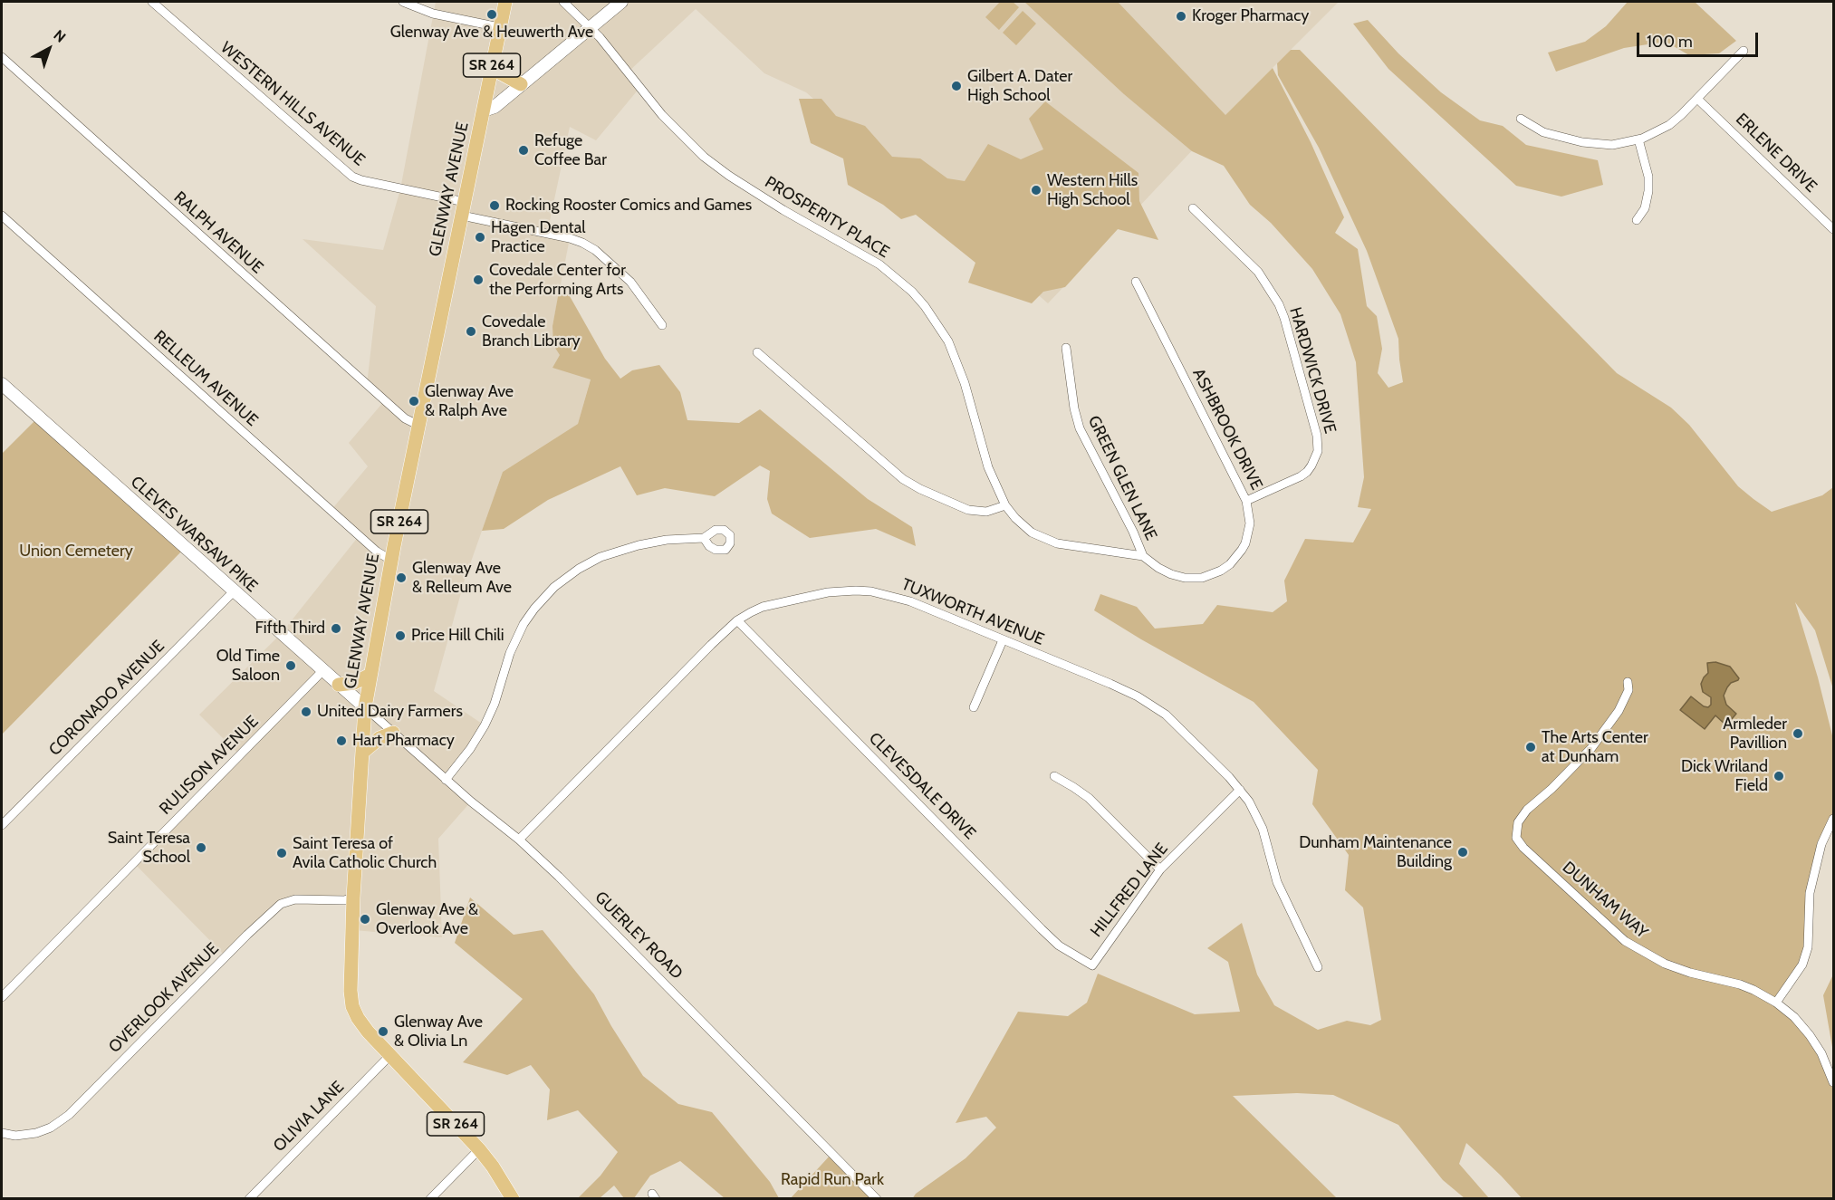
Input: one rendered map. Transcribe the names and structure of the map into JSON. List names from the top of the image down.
{
  "streets": {
    "main road": ["SR 264", "GLENWAY AVENUE"],
    "street": [
      "WESTERN HILLS AVENUE",
      "ERLENE DRIVE",
      "PROSPERITY PLACE",
      "RALPH AVENUE",
      "HARDWICK DRIVE",
      "RELLEUM AVENUE",
      "ASHBROOK DRIVE",
      "GREEN GLEN LANE",
      "CLEVES WARSAW PIKE",
      "TUXWORTH AVENUE",
      "CORONADO AVENUE",
      "RULISON AVENUE",
      "CLEVESDALE DRIVE",
      "HILLFRED LANE",
      "DUNHAM WAY",
      "GUERLEY ROAD",
      "OVERLOOK AVENUE",
      "OLIVIA LANE"
    ]
  },
  "crossings": [
    ["WESTERN HILLS AVENUE", "GLENWAY AVENUE"],
    ["GLENWAY AVENUE", "RALPH AVENUE"],
    ["GLENWAY AVENUE", "RELLEUM AVENUE"],
    ["GLENWAY AVENUE", "CLEVES WARSAW PIKE"],
    ["GLENWAY AVENUE", "GUERLEY ROAD"],
    ["GLENWAY AVENUE", "OVERLOOK AVENUE"],
    ["GLENWAY AVENUE", "OLIVIA LANE"],
    ["PROSPERITY PLACE", "ASHBROOK DRIVE"],
    ["HARDWICK DRIVE", "ASHBROOK DRIVE"],
    ["ASHBROOK DRIVE", "GREEN GLEN LANE"],
    ["CLEVES WARSAW PIKE", "CORONADO AVENUE"],
    ["CLEVES WARSAW PIKE", "RULISON AVENUE"],
    ["CLEVES WARSAW PIKE", "GUERLEY ROAD"],
    ["TUXWORTH AVENUE", "CLEVESDALE DRIVE"],
    ["TUXWORTH AVENUE", "HILLFRED LANE"],
    ["TUXWORTH AVENUE", "GUERLEY ROAD"],
    ["CLEVESDALE DRIVE", "HILLFRED LANE"]
  ],
  "parks": ["Union Cemetery", "Rapid Run Park"],
  "places": [
    "Glenway Ave & Heuwerth Ave",
    "Kroger Pharmacy",
    "Gilbert A. Dater High School",
    "Refuge Coffee Bar",
    "Western Hills High School",
    "Rocking Rooster Comics and Games",
    "Hagen Dental Practice",
    "Covedale Center for the Performing Arts",
    "Covedale Branch Library",
    "Glenway Ave & Ralph Ave",
    "Glenway Ave & Relleum Ave",
    "Fifth Third",
    "Price Hill Chili",
    "Old Time Saloon",
    "United Dairy Farmers",
    "Armleder Pavillion",
    "Hart Pharmacy",
    "The Arts Center at Dunham",
    "Dick Wriland Field",
    "Saint Teresa School",
    "Dunham Maintenance Building",
    "Saint Teresa of Avila Catholic Church",
    "Glenway Ave & Overlook Ave",
    "Glenway Ave & Olivia Ln"
  ],
  "scale_bar": "100 m",
  "north": "top right"
}
